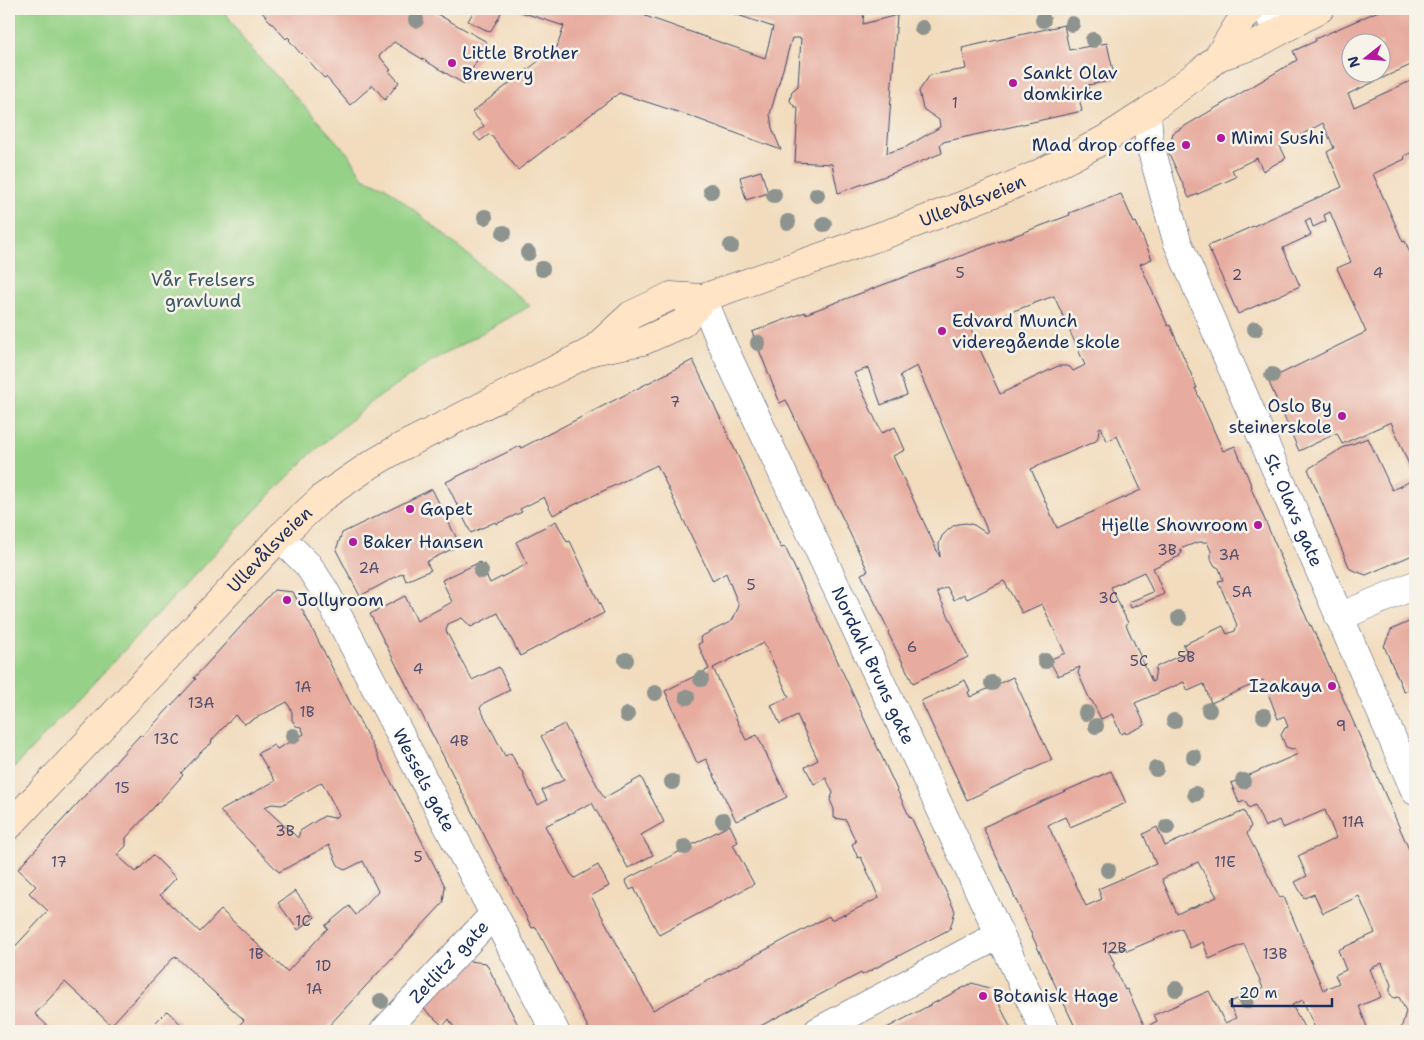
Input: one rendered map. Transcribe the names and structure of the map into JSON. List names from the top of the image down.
{
  "streets": {
    "main road": ["Ullevålsveien"],
    "street": [
      "St. Olavs gate",
      "Nordahl Bruns gate",
      "Wessels gate",
      "Zetlitz’ gate"
    ]
  },
  "crossings": [
    ["Ullevålsveien", "St. Olavs gate"],
    ["Ullevålsveien", "Nordahl Bruns gate"],
    ["Ullevålsveien", "Wessels gate"],
    ["Wessels gate", "Zetlitz’ gate"]
  ],
  "parks": ["Vår Frelsers gravlund"],
  "places": [
    "Little Brother Brewery",
    "Sankt Olav domkirke",
    "Mimi Sushi",
    "Mad drop coffee",
    "Edvard Munch videregående skole",
    "Oslo By steinerskole",
    "Gapet",
    "Hjelle Showroom",
    "Baker Hansen",
    "Jollyroom",
    "Izakaya",
    "Botanisk Hage"
  ],
  "house_numbers": [
    "1",
    "5",
    "4",
    "2",
    "7",
    "3B",
    "3A",
    "2A",
    "5",
    "5A",
    "3C",
    "6",
    "5B",
    "5C",
    "4",
    "1A",
    "13A",
    "1B",
    "9",
    "13C",
    "4B",
    "15",
    "11A",
    "3B",
    "5",
    "17",
    "11E",
    "1C",
    "12B",
    "1B",
    "13B",
    "1D",
    "1A"
  ],
  "scale_bar": "20 m",
  "north": "left"
}
